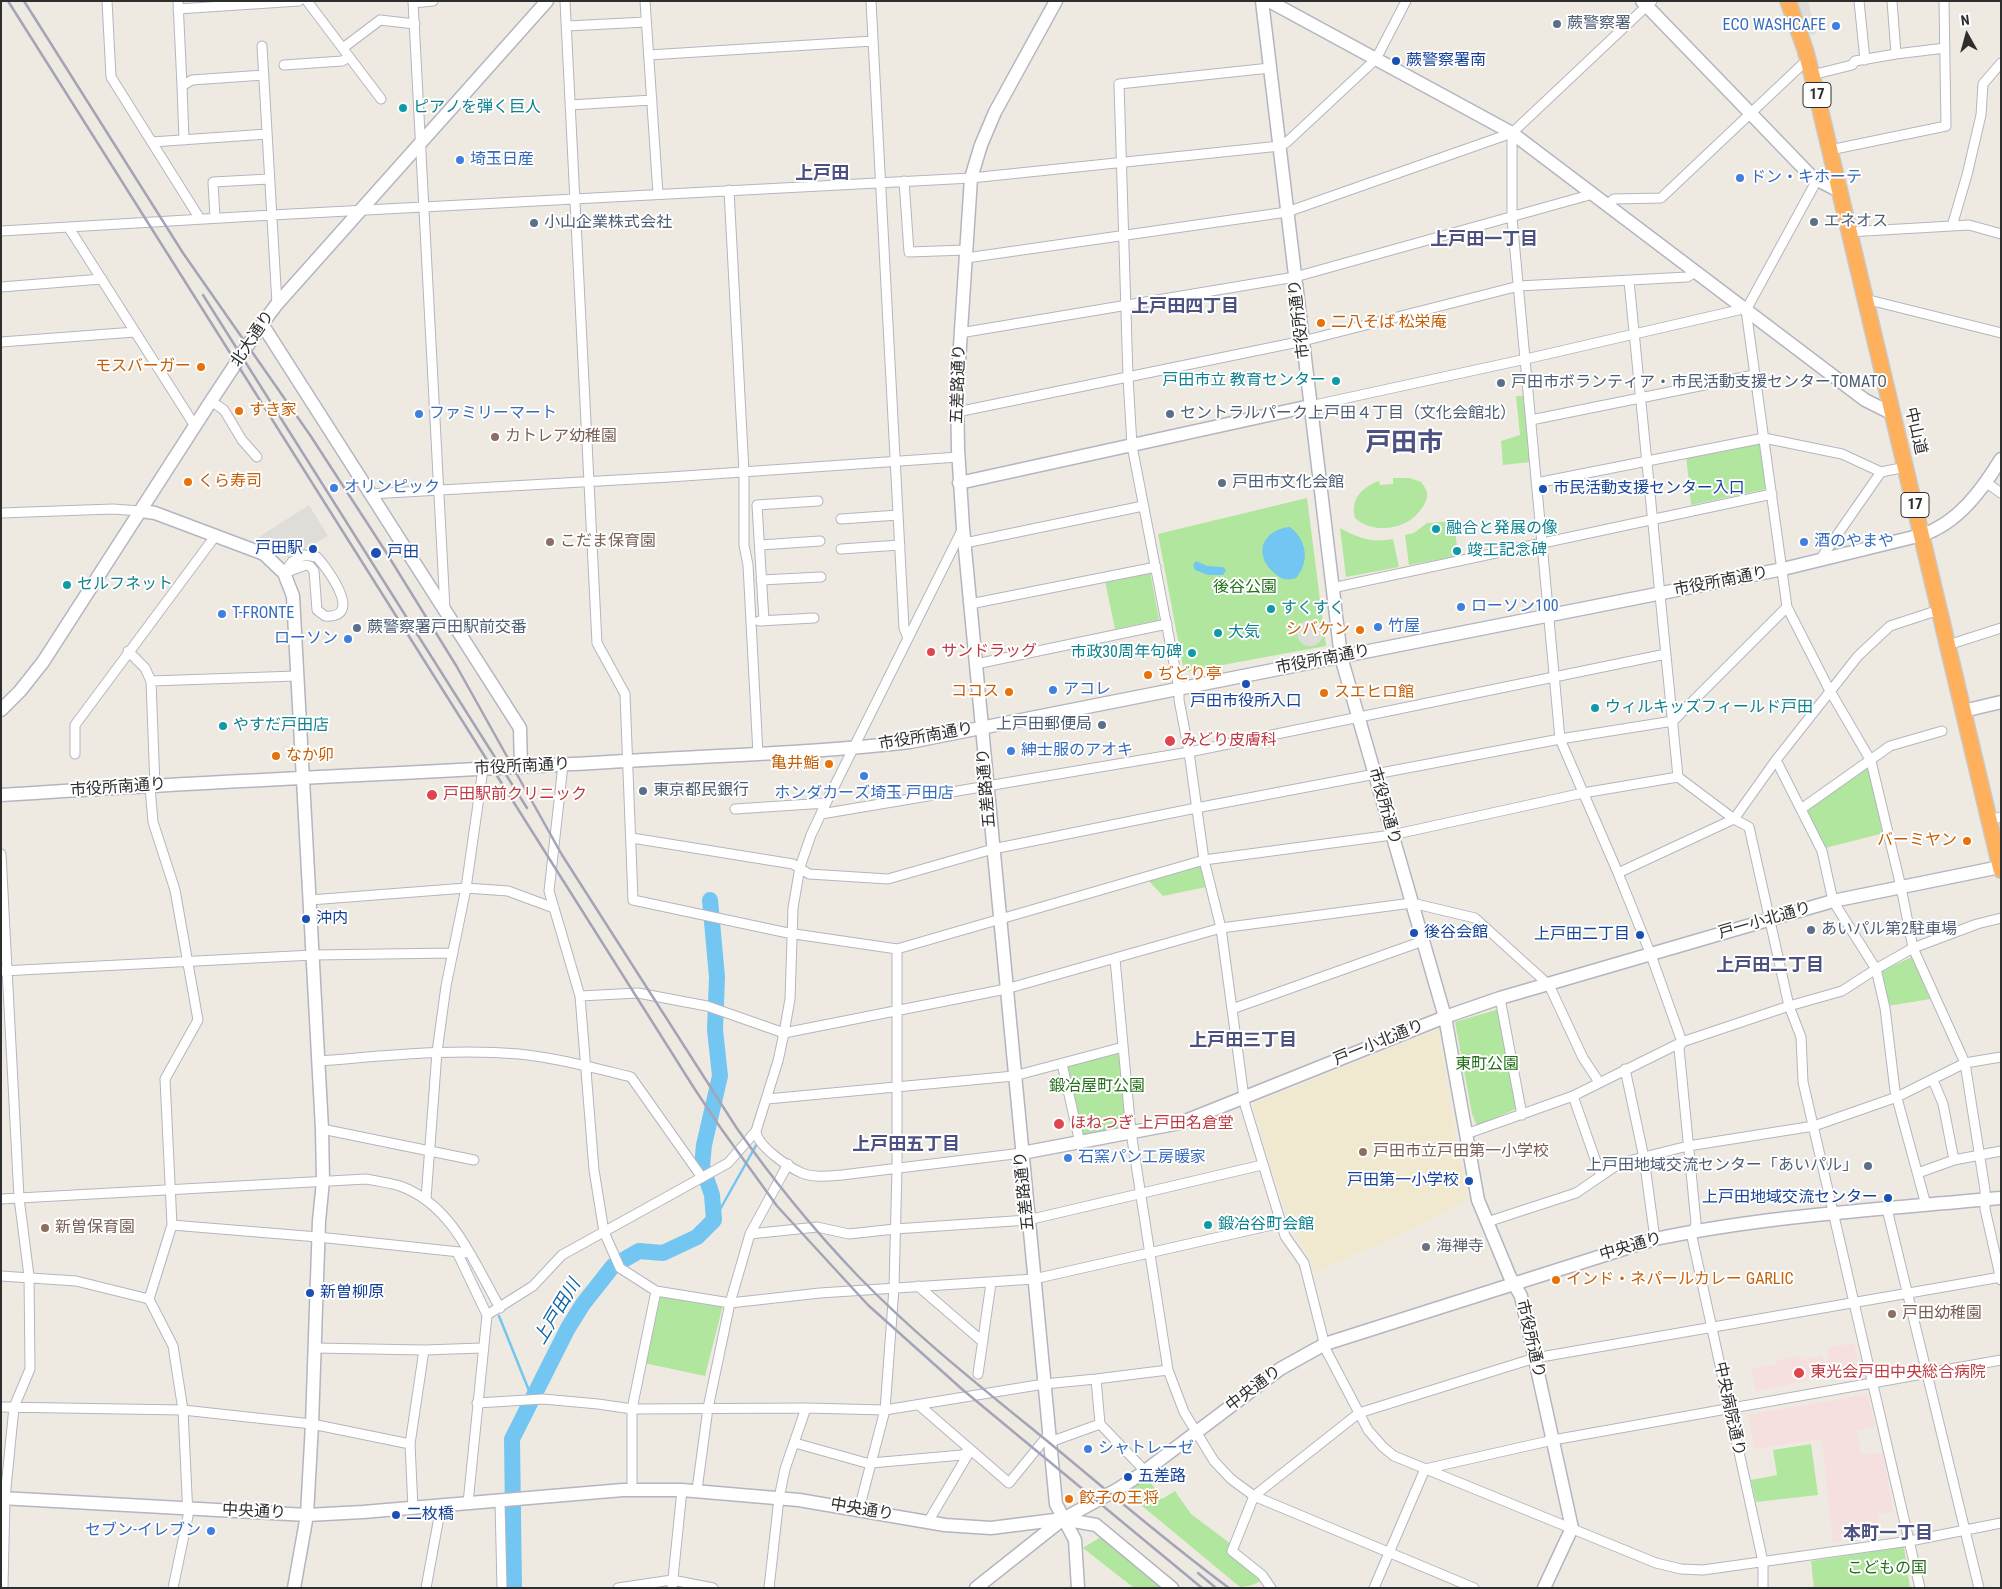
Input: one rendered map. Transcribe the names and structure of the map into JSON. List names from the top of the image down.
{
  "streets": {
    "highway": ["17", "中山道"],
    "street": [
      "市役所通り",
      "北大通り",
      "五差路通り",
      "市役所南通り",
      "戸一小北通り",
      "中央通り",
      "中央病院通り"
    ]
  },
  "crossings": [
    ["市役所通り", "市役所南通り"],
    ["市役所通り", "戸一小北通り"],
    ["市役所通り", "中央通り"],
    ["五差路通り", "市役所南通り"],
    ["五差路通り", "戸一小北通り"],
    ["五差路通り", "中央通り"],
    ["中山道", "市役所南通り"],
    ["中山道", "戸一小北通り"],
    ["中央通り", "中央病院通り"]
  ],
  "districts": [
    "上戸田",
    "上戸田一丁目",
    "上戸田四丁目",
    "戸田市",
    "上戸田二丁目",
    "上戸田三丁目",
    "上戸田五丁目",
    "本町一丁目"
  ],
  "water": ["上戸田川"],
  "parks": [
    "後谷公園",
    "東町公園",
    "鍛冶屋町公園",
    "こどもの国"
  ],
  "places": [
    "蕨警察署",
    "ECO WASHCAFE",
    "蕨警察署南",
    "ピアノを弾く巨人",
    "埼玉日産",
    "ドン・キホーテ",
    "エネオス",
    "小山企業株式会社",
    "二八そば 松栄庵",
    "モスバーガー",
    "戸田市立 教育センター",
    "戸田市ボランティア・市民活動支援センターTOMATO",
    "すき家",
    "ファミリーマート",
    "セントラルパーク上戸田４丁目（文化会館北）",
    "カトレア幼稚園",
    "くら寿司",
    "戸田市文化会館",
    "オリンピック",
    "市民活動支援センター入口",
    "融合と発展の像",
    "こだま保育園",
    "酒のやまや",
    "戸田駅",
    "竣工記念碑",
    "戸田",
    "セルフネット",
    "ローソン100",
    "すくすく",
    "T-FRONTE",
    "竹屋",
    "蕨警察署戸田駅前交番",
    "シバケン",
    "大気",
    "ローソン",
    "サンドラッグ",
    "市政30周年句碑",
    "ぢどり亭",
    "戸田市役所入口",
    "アコレ",
    "ココス",
    "スエヒロ館",
    "ウィルキッズフィールド戸田",
    "上戸田郵便局",
    "やすだ戸田店",
    "みどり皮膚科",
    "紳士服のアオキ",
    "なか卯",
    "亀井鮨",
    "ホンダカーズ埼玉 戸田店",
    "東京都民銀行",
    "戸田駅前クリニック",
    "バーミヤン",
    "沖内",
    "あいパル第2駐車場",
    "後谷会館",
    "上戸田二丁目",
    "ほねつぎ 上戸田名倉堂",
    "戸田市立戸田第一小学校",
    "石窯パン工房暖家",
    "上戸田地域交流センター「あいパル」",
    "戸田第一小学校",
    "上戸田地域交流センター",
    "鍛冶谷町会館",
    "新曽保育園",
    "海禅寺",
    "インド・ネパールカレー GARLIC",
    "新曽柳原",
    "戸田幼稚園",
    "東光会戸田中央総合病院",
    "シャトレーゼ",
    "五差路",
    "餃子の王将",
    "二枚橋",
    "セブン-イレブン"
  ],
  "north": "top"
}
